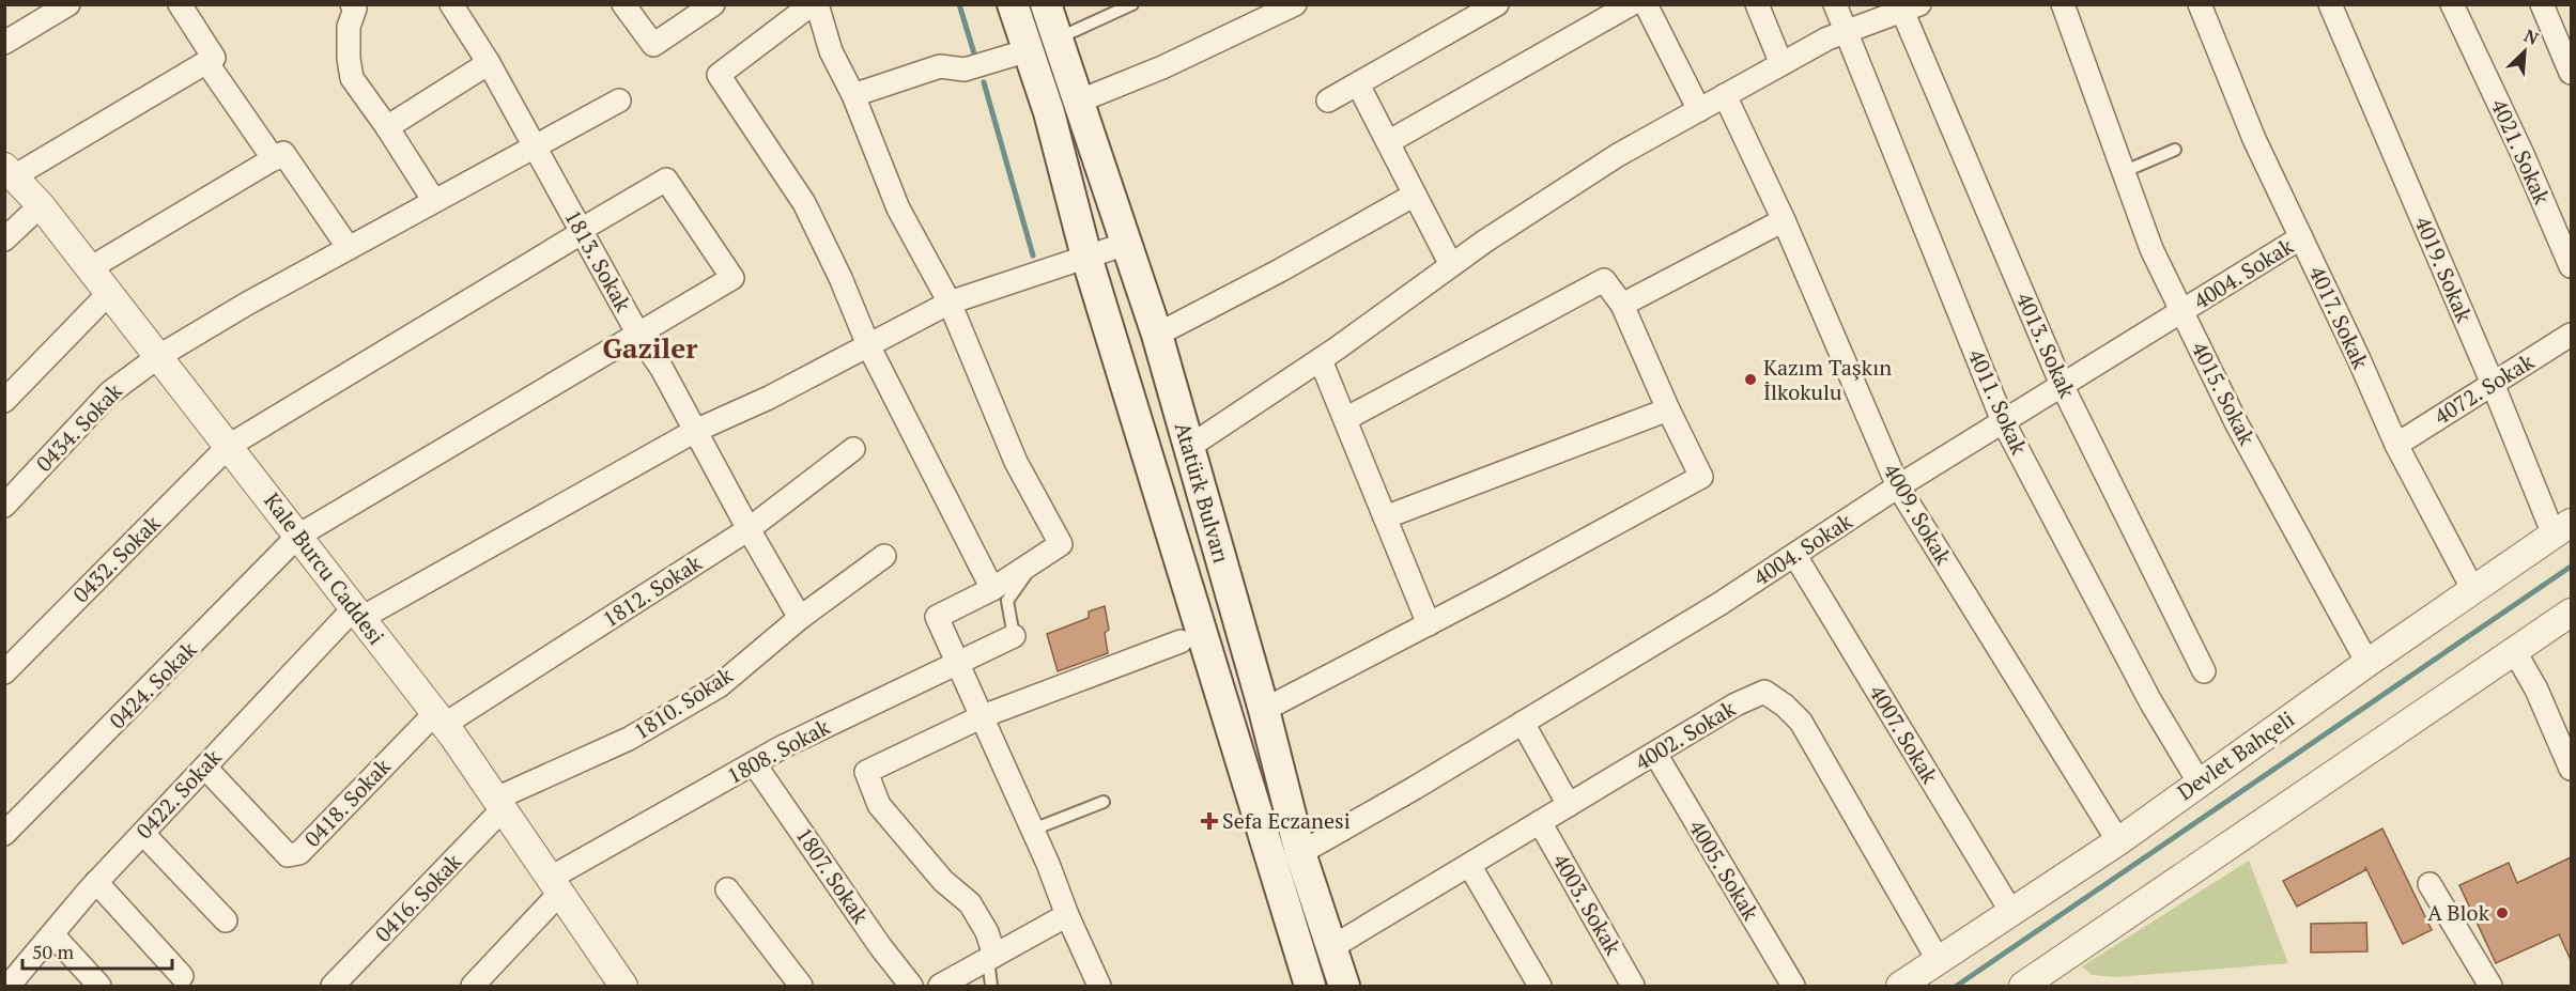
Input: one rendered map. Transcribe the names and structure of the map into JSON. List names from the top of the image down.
{
  "streets": {
    "main road": ["Atatürk Bulvarı"],
    "street": [
      "4021. Sokak",
      "1813. Sokak",
      "4019. Sokak",
      "4004. Sokak",
      "4017. Sokak",
      "4013. Sokak",
      "4072. Sokak",
      "4015. Sokak",
      "4011. Sokak",
      "0434. Sokak",
      "4009. Sokak",
      "0432. Sokak",
      "Kale Burcu Caddesi",
      "1812. Sokak",
      "0424. Sokak",
      "1810. Sokak",
      "4007. Sokak",
      "4002. Sokak",
      "1808. Sokak",
      "Devlet Bahçeli",
      "0422. Sokak",
      "0418. Sokak",
      "4005. Sokak",
      "1807. Sokak",
      "0416. Sokak",
      "4003. Sokak"
    ]
  },
  "crossings": [
    ["1813. Sokak", "0434. Sokak"],
    ["1813. Sokak", "0432. Sokak"],
    ["1813. Sokak", "1812. Sokak"],
    ["1813. Sokak", "0424. Sokak"],
    ["1813. Sokak", "1810. Sokak"],
    ["1813. Sokak", "0422. Sokak"],
    ["4019. Sokak", "4072. Sokak"],
    ["4019. Sokak", "Devlet Bahçeli"],
    ["4004. Sokak", "4017. Sokak"],
    ["4004. Sokak", "4013. Sokak"],
    ["4004. Sokak", "4015. Sokak"],
    ["4004. Sokak", "4011. Sokak"],
    ["4004. Sokak", "Atatürk Bulvarı"],
    ["4004. Sokak", "4009. Sokak"],
    ["4004. Sokak", "4007. Sokak"],
    ["4017. Sokak", "4072. Sokak"],
    ["4017. Sokak", "Devlet Bahçeli"],
    ["4015. Sokak", "Devlet Bahçeli"],
    ["4011. Sokak", "Devlet Bahçeli"],
    ["0434. Sokak", "Kale Burcu Caddesi"],
    ["Atatürk Bulvarı", "4002. Sokak"],
    ["Atatürk Bulvarı", "0422. Sokak"],
    ["4009. Sokak", "Devlet Bahçeli"],
    ["0432. Sokak", "Kale Burcu Caddesi"],
    ["0432. Sokak", "0424. Sokak"],
    ["Kale Burcu Caddesi", "1812. Sokak"],
    ["Kale Burcu Caddesi", "0424. Sokak"],
    ["Kale Burcu Caddesi", "1810. Sokak"],
    ["Kale Burcu Caddesi", "1808. Sokak"],
    ["Kale Burcu Caddesi", "0422. Sokak"],
    ["Kale Burcu Caddesi", "0418. Sokak"],
    ["Kale Burcu Caddesi", "0416. Sokak"],
    ["1812. Sokak", "0418. Sokak"],
    ["1810. Sokak", "0416. Sokak"],
    ["4007. Sokak", "Devlet Bahçeli"],
    ["4002. Sokak", "Devlet Bahçeli"],
    ["4002. Sokak", "4005. Sokak"],
    ["4002. Sokak", "4003. Sokak"],
    ["1808. Sokak", "1807. Sokak"],
    ["0422. Sokak", "0418. Sokak"]
  ],
  "districts": ["Gaziler"],
  "places": {
    "other": ["Kazım Taşkın İlkokulu", "A Blok"],
    "health": ["Sefa Eczanesi"]
  },
  "scale_bar": "50 m",
  "north": "top right"
}
